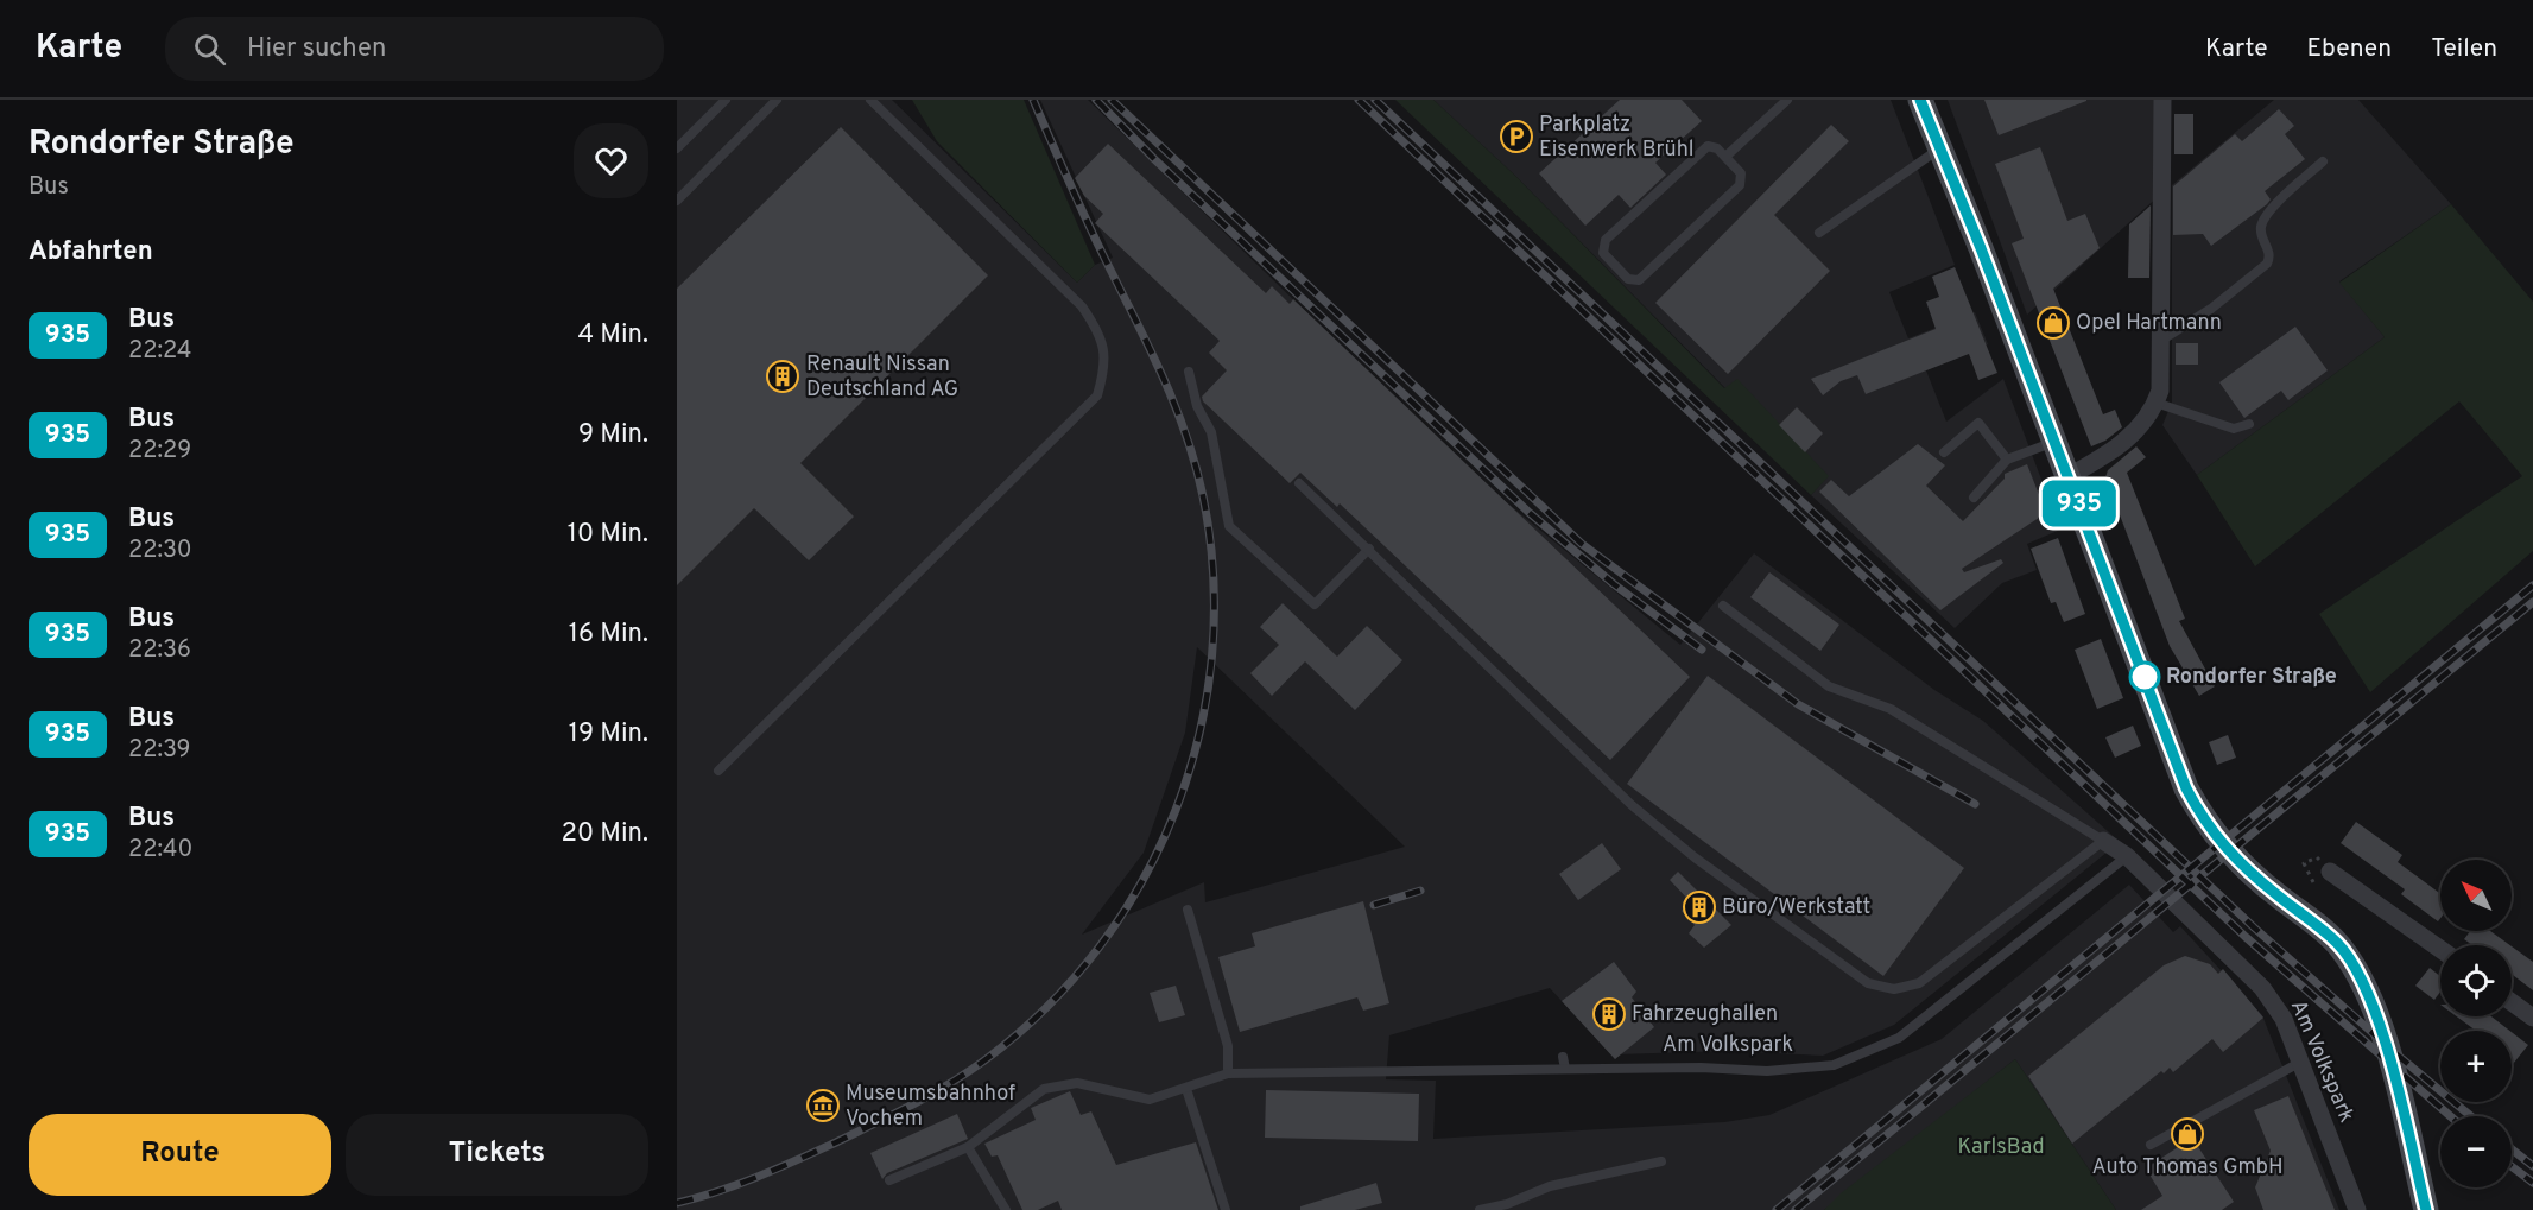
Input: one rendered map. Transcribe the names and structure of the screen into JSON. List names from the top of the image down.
{
  "streets": {
    "street": ["Am Volkspark"]
  },
  "parks": ["KarlsBad"],
  "places": {
    "parking": ["Parkplatz Eisenwerk Brühl"],
    "shop": ["Opel Hartmann", "Auto Thomas GmbH"],
    "building": ["Renault Nissan Deutschland AG", "Büro/Werkstatt", "Fahrzeughallen"],
    "other": ["Rondorfer Straße"],
    "museum": ["Museumsbahnhof Vochem"]
  },
  "lines": ["bus line 935"],
  "north": "top left",
  "page": {
    "header": "Karte",
    "search": "Hier suchen",
    "nav": ["Karte", "Ebenen", "Teilen"],
    "heading": [
      ["Rondorfer Straße", "Bus"],
      "Abfahrten"
    ],
    "on_map": "935",
    "list": [
      {
        "mark": "935",
        "name": "Bus",
        "note": "22:24",
        "value": "4 Min."
      },
      {
        "mark": "935",
        "name": "Bus",
        "note": "22:29",
        "value": "9 Min."
      },
      {
        "mark": "935",
        "name": "Bus",
        "note": "22:30",
        "value": "10 Min."
      },
      {
        "mark": "935",
        "name": "Bus",
        "note": "22:36",
        "value": "16 Min."
      },
      {
        "mark": "935",
        "name": "Bus",
        "note": "22:39",
        "value": "19 Min."
      },
      {
        "mark": "935",
        "name": "Bus",
        "note": "22:40",
        "value": "20 Min."
      }
    ],
    "map_buttons": ["+", "−"],
    "buttons": ["Route", "Tickets"]
  }
}
